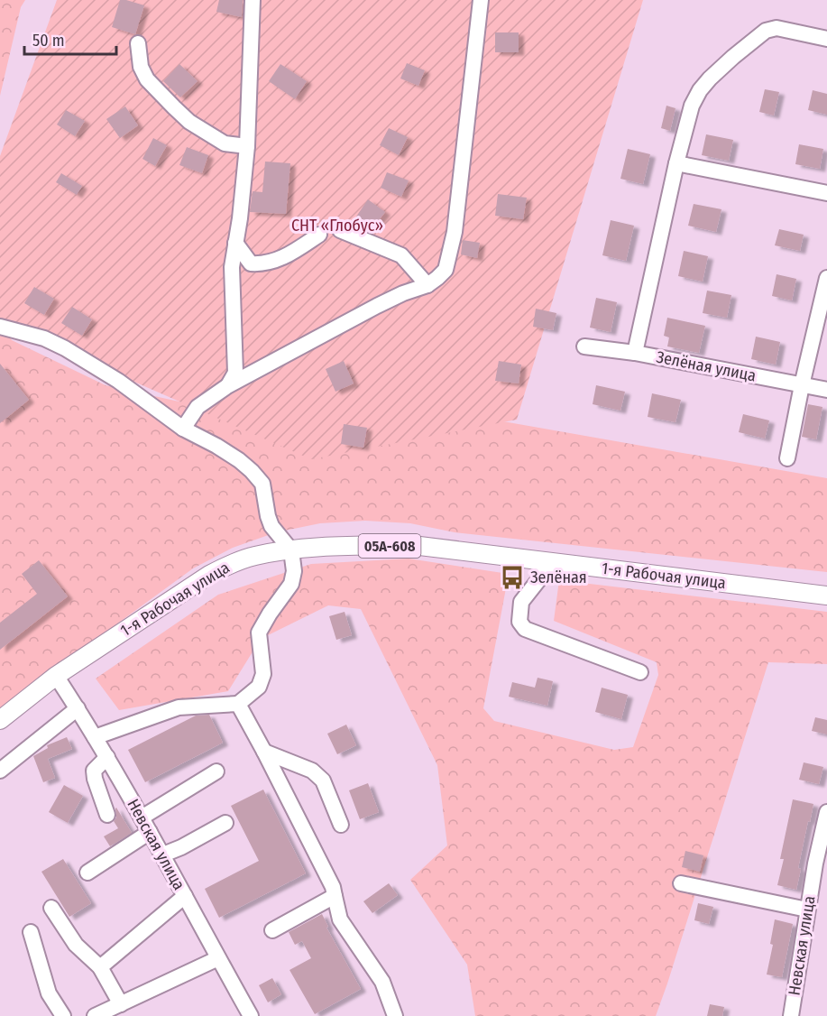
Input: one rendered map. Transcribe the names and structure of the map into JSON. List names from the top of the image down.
{
  "streets": {
    "main road": ["05А-608", "1-я Рабочая улица"],
    "lane": ["Зелёная улица", "Невская улица"]
  },
  "crossings": [
    ["1-я Рабочая улица", "Невская улица"]
  ],
  "parks": ["СНТ «Глобус»"],
  "places": {
    "bus stop": ["Зелёная"]
  },
  "scale_bar": "50 m"
}
